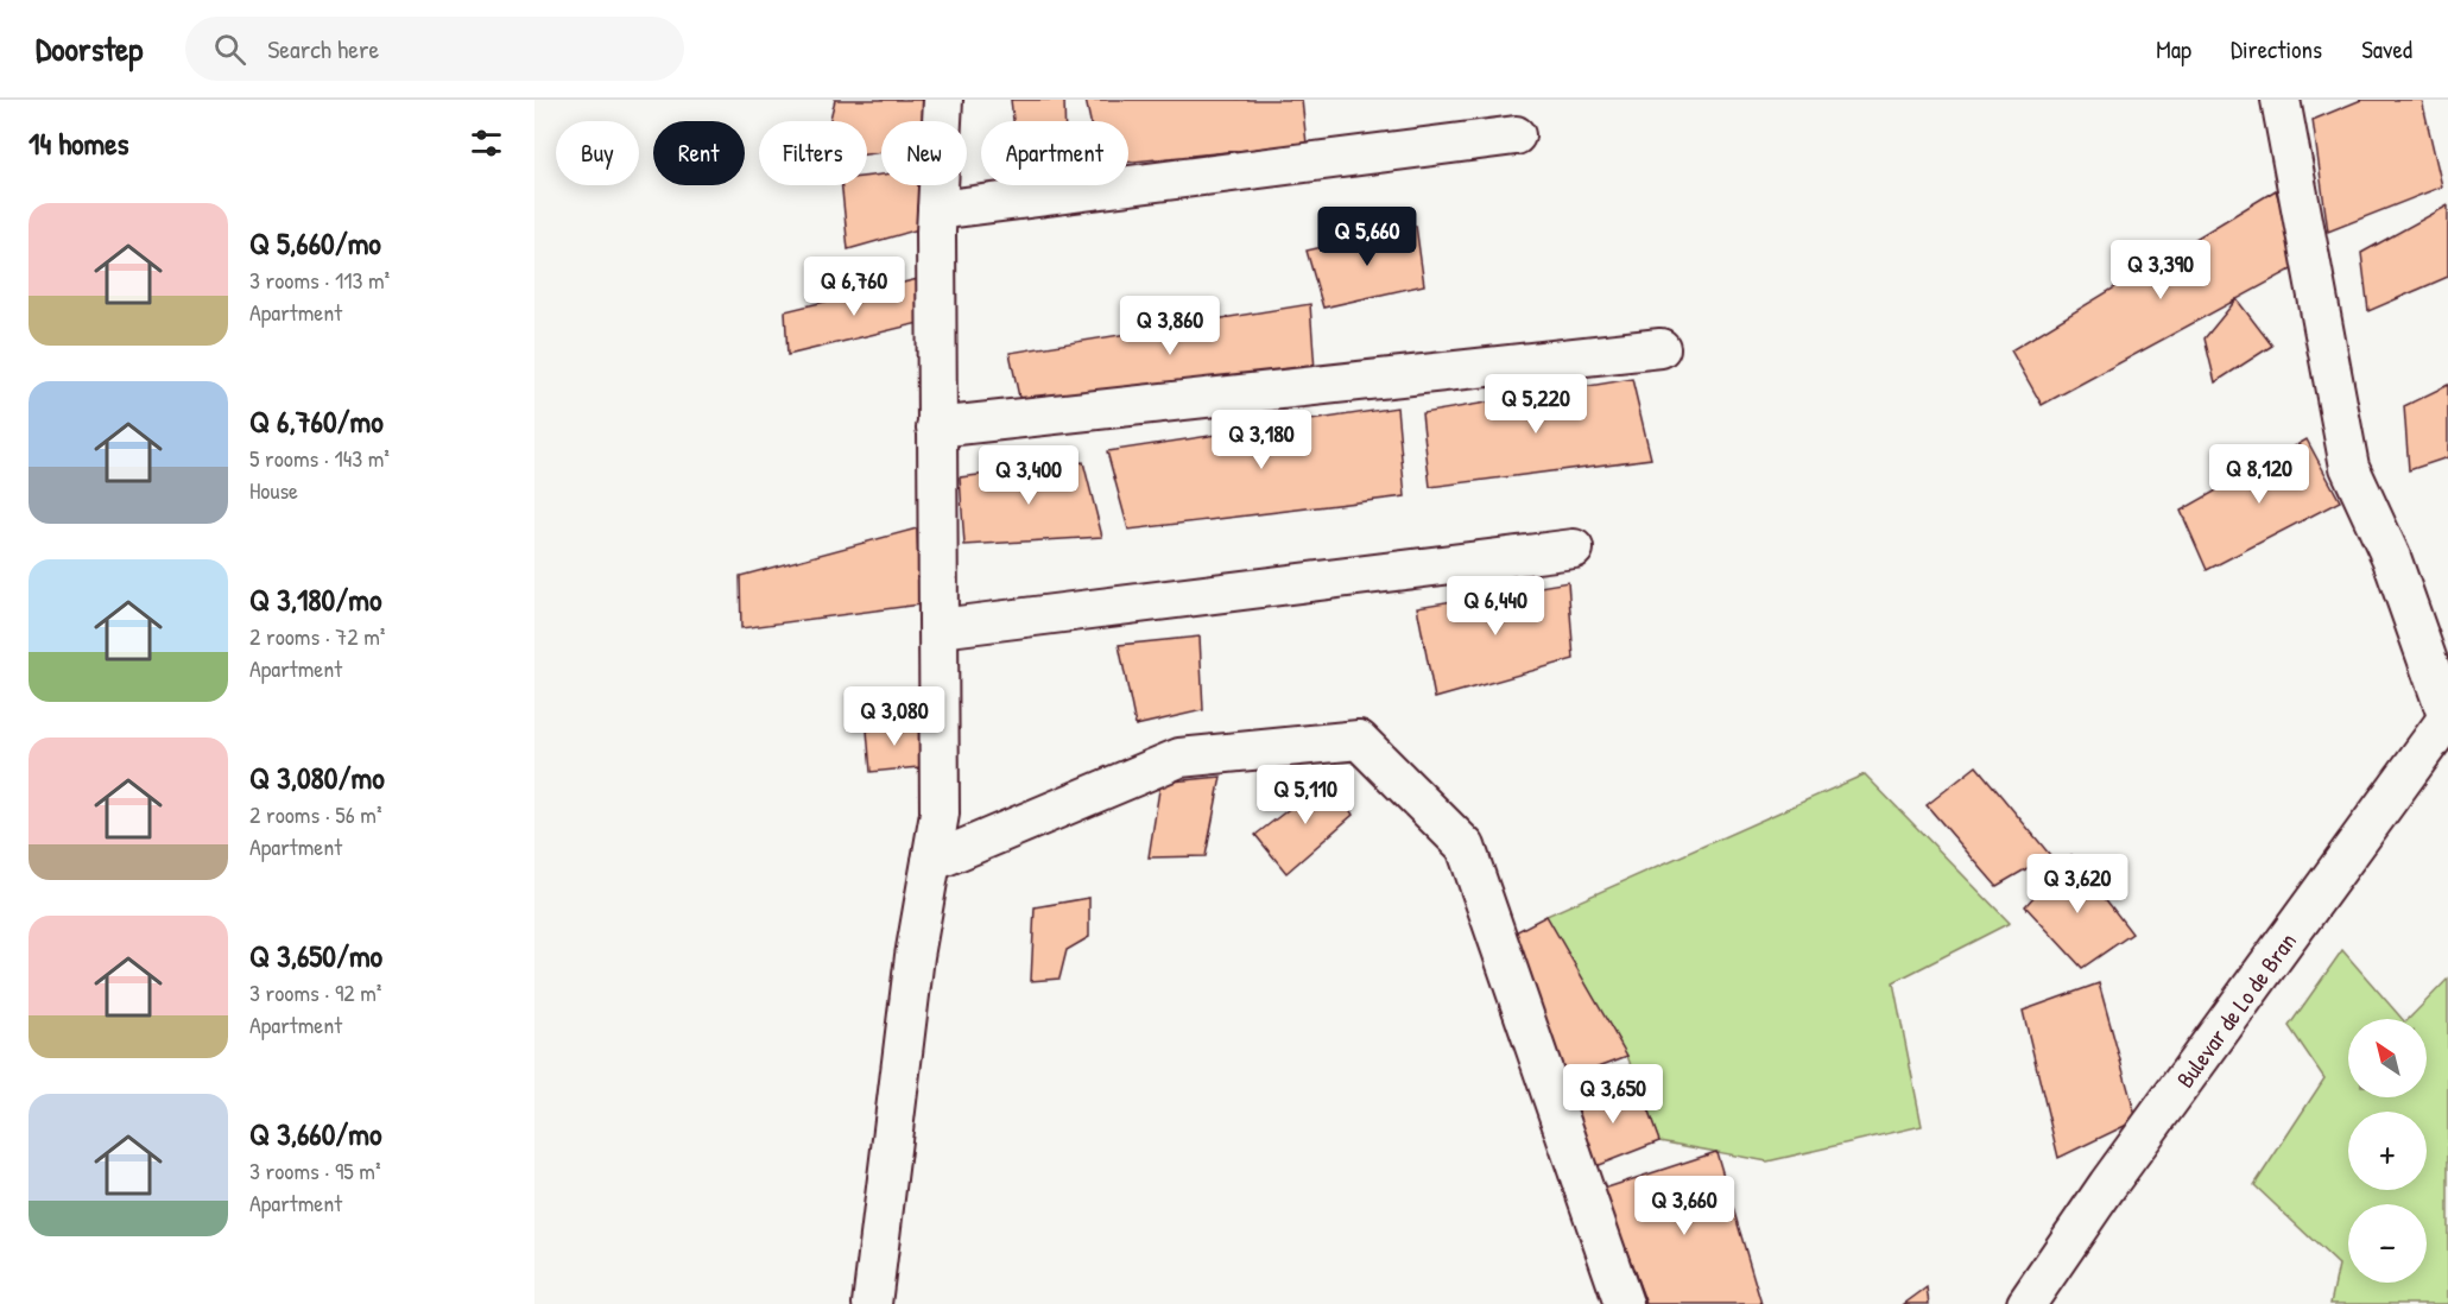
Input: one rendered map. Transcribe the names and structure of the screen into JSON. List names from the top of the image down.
{
  "streets": {
    "street": ["Bulevar de Lo de Bran"]
  },
  "north": "top left",
  "page": {
    "header": "Doorstep",
    "search": "Search here",
    "nav": ["Map", "Directions", "Saved"],
    "heading": "14 homes",
    "chip": [
      "Buy",
      "Rent",
      "Filters",
      "New",
      "Apartment"
    ],
    "list": [
      {
        "name": "Q 5,660/mo",
        "note": "3 rooms · 113 m² · Apartment"
      },
      {
        "name": "Q 6,760/mo",
        "note": "5 rooms · 143 m² · House"
      },
      {
        "name": "Q 3,180/mo",
        "note": "2 rooms · 72 m² · Apartment"
      },
      {
        "name": "Q 3,080/mo",
        "note": "2 rooms · 56 m² · Apartment"
      },
      {
        "name": "Q 3,650/mo",
        "note": "3 rooms · 92 m² · Apartment"
      },
      {
        "name": "Q 3,660/mo",
        "note": "3 rooms · 95 m² · Apartment"
      }
    ],
    "price": [
      "Q 5,660",
      "Q 3,390",
      "Q 6,760",
      "Q 3,860",
      "Q 5,220",
      "Q 3,180",
      "Q 8,120",
      "Q 3,400",
      "Q 6,440",
      "Q 3,080",
      "Q 5,110",
      "Q 3,620",
      "Q 3,650",
      "Q 3,660"
    ],
    "map_buttons": ["+", "−"]
  }
}
